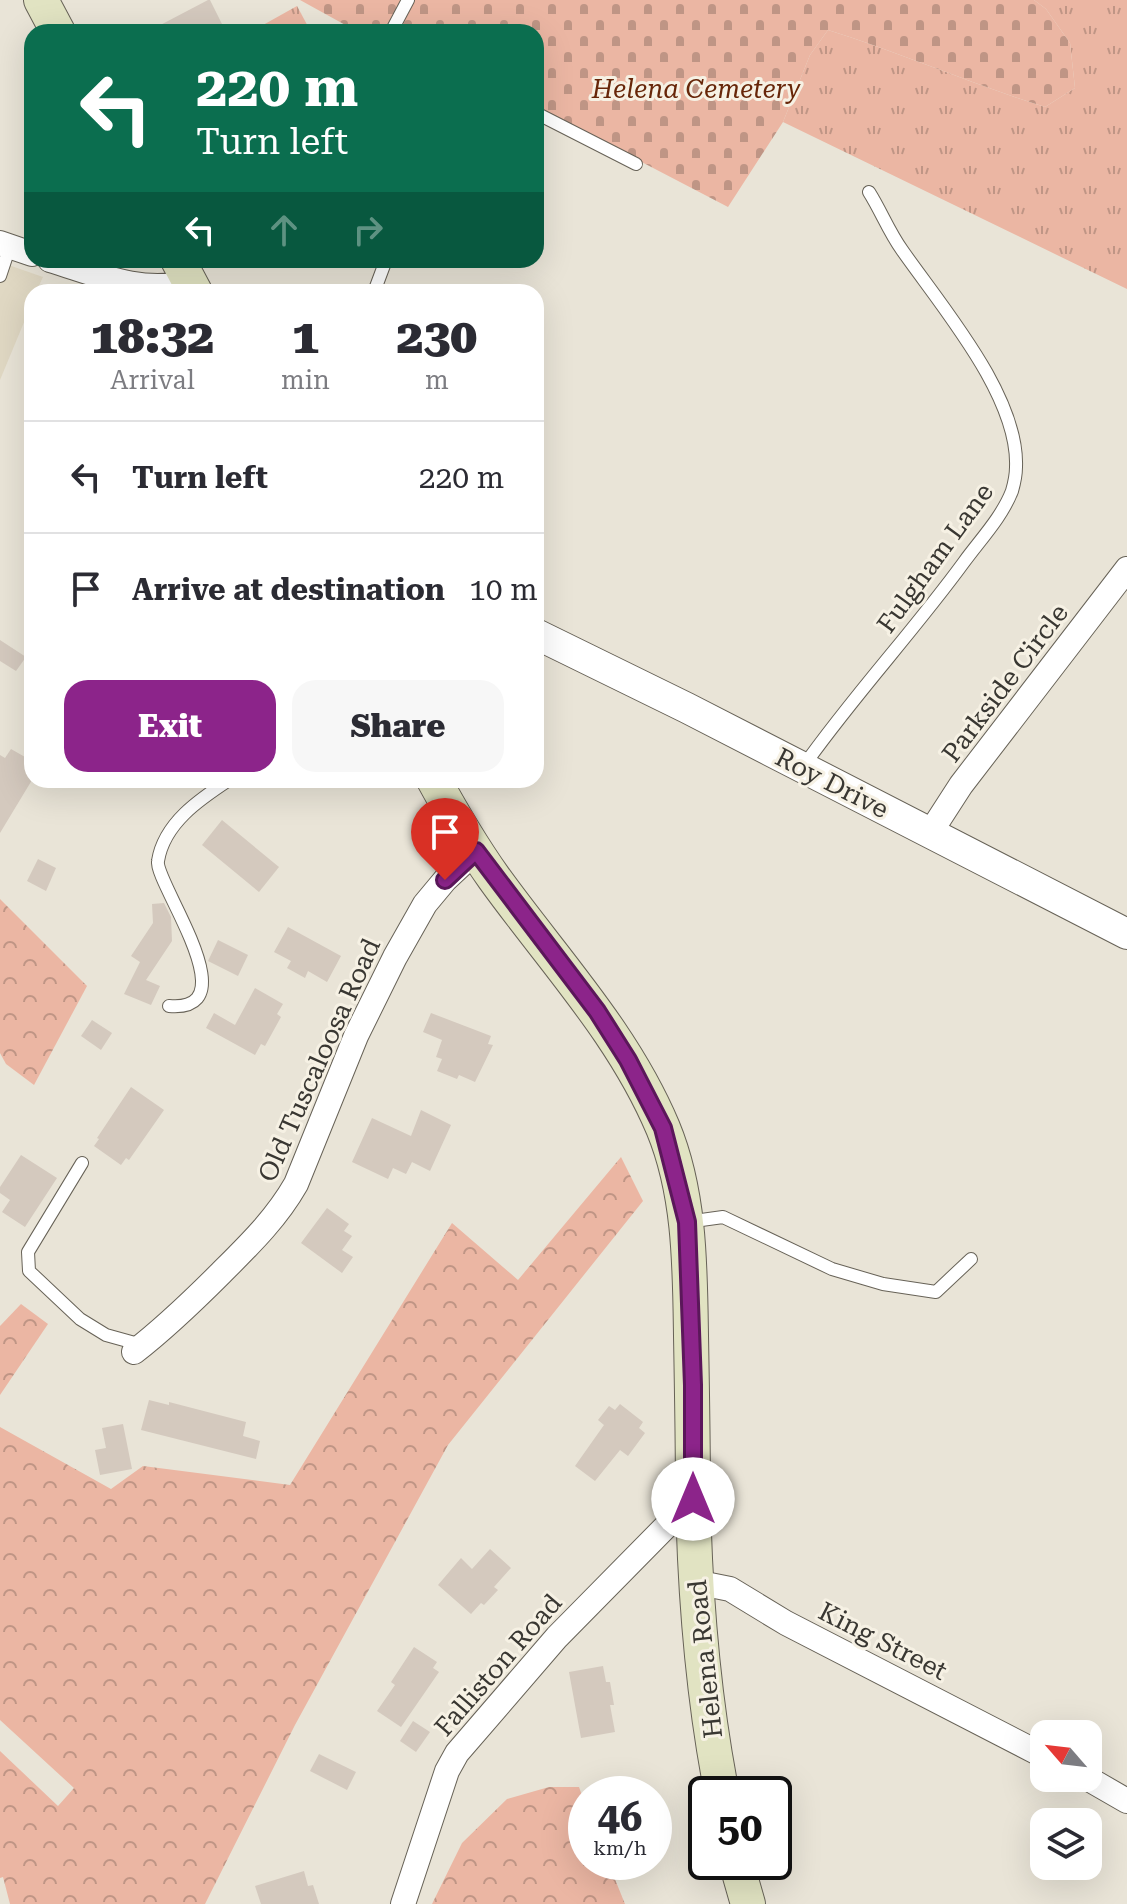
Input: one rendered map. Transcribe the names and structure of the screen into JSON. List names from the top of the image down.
{
  "streets": {
    "main road": ["Helena Road"],
    "street": [
      "Parkside Circle",
      "Roy Drive",
      "Old Tuscaloosa Road",
      "King Street",
      "Falliston Road"
    ],
    "lane": ["Fulgham Lane"]
  },
  "crossings": [
    ["Fulgham Lane", "Roy Drive"],
    ["Parkside Circle", "Roy Drive"],
    ["Old Tuscaloosa Road", "Helena Road"],
    ["King Street", "Helena Road"],
    ["Helena Road", "Falliston Road"]
  ],
  "parks": ["Helena Cemetery"],
  "north": "top left",
  "page": {
    "turn": ["220 m", "Turn left"],
    "eta": [
      "18:32",
      "Arrival",
      "1",
      "min",
      "230",
      "m"
    ],
    "list": [
      {
        "name": "Turn left",
        "value": "220 m"
      },
      {
        "name": "Arrive at destination",
        "value": "10 m"
      }
    ],
    "buttons": ["Exit", "Share"],
    "speed": "46 km/h",
    "limit": "50"
  }
}
